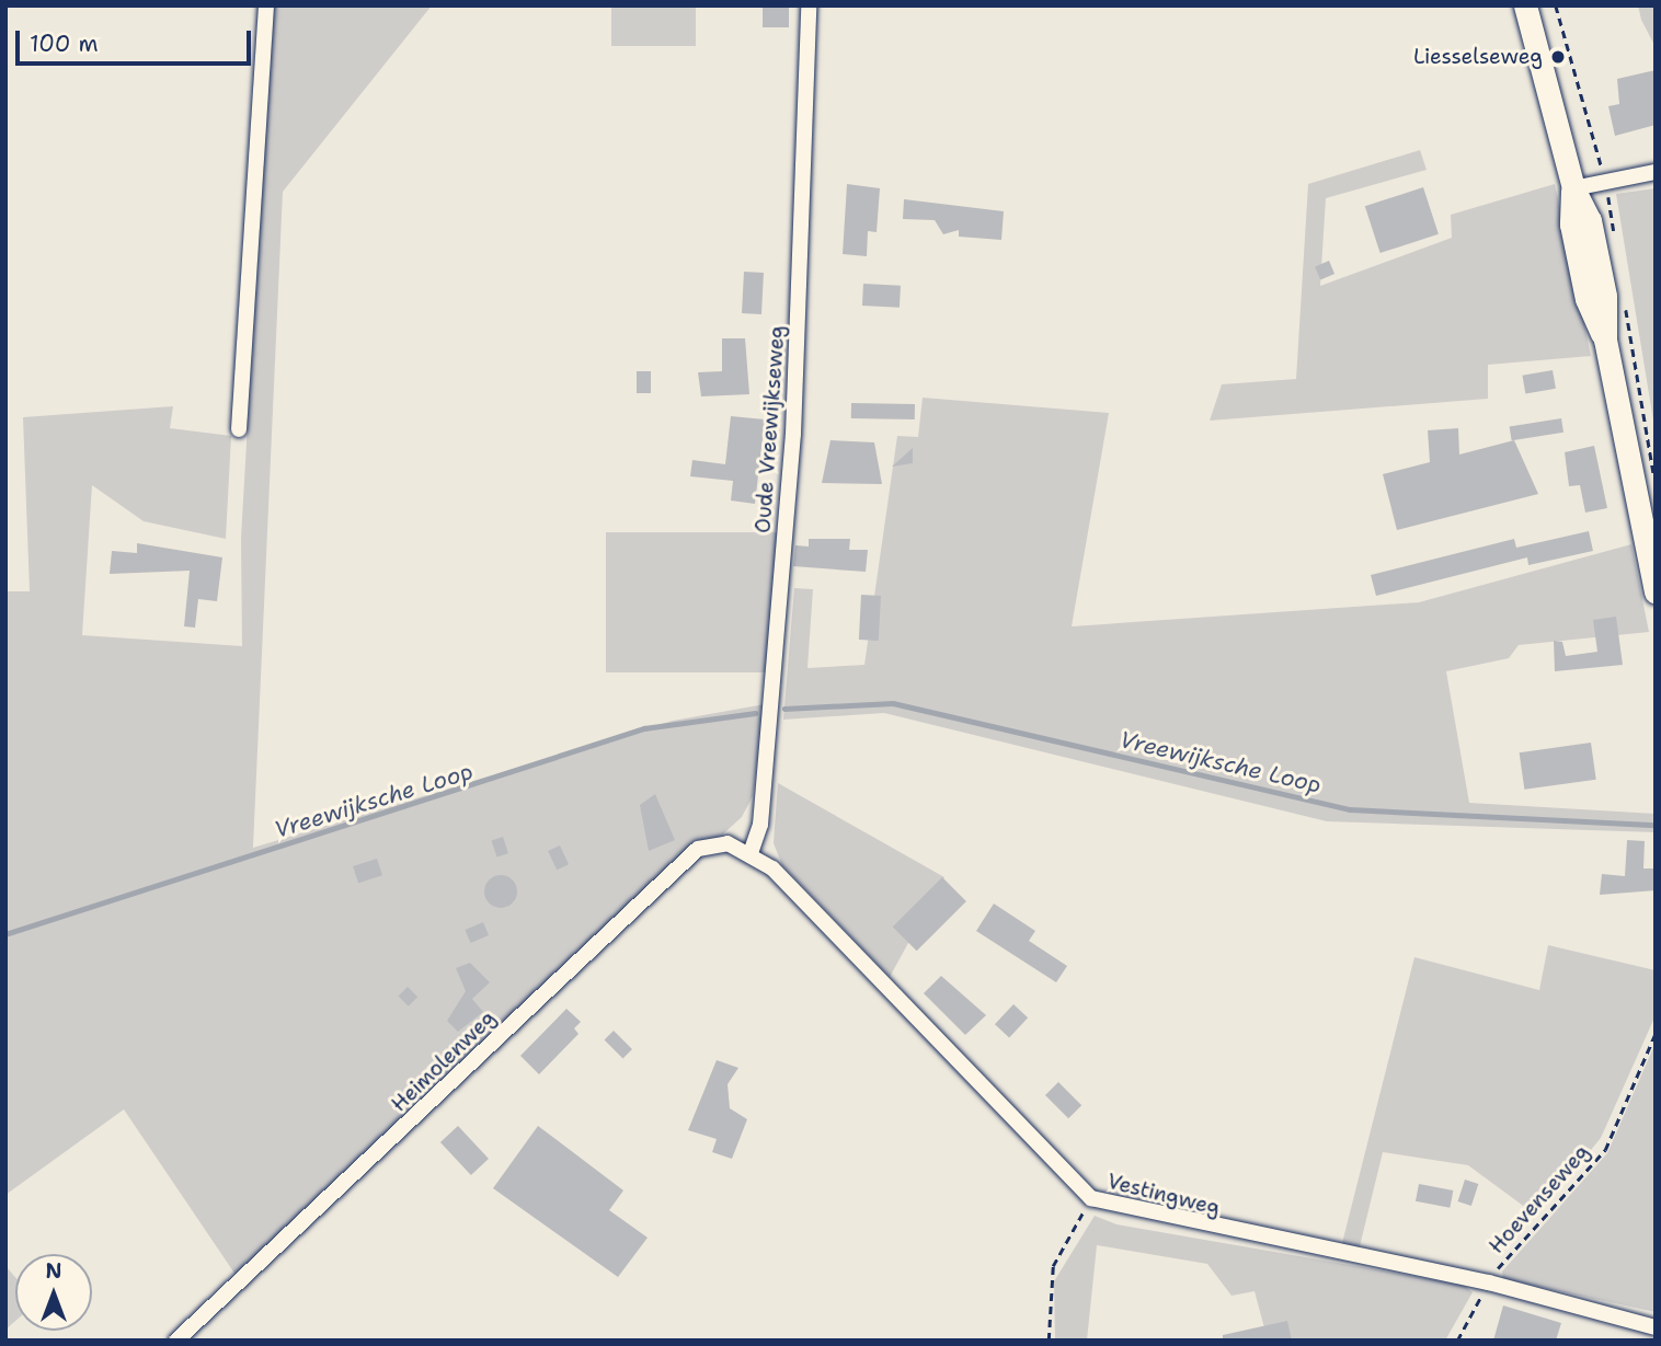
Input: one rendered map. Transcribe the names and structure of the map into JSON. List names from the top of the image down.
{
  "streets": {
    "street": ["Oude Vreewijkseweg", "Heimolenweg", "Vestingweg"],
    "path": ["Hoevenseweg"]
  },
  "crossings": [
    ["Oude Vreewijkseweg", "Heimolenweg"],
    ["Oude Vreewijkseweg", "Vestingweg"],
    ["Heimolenweg", "Vestingweg"],
    ["Vestingweg", "Hoevenseweg"]
  ],
  "water": ["Vreewijksche Loop"],
  "places": ["Liesselseweg"],
  "scale_bar": "100 m",
  "north": "top"
}
